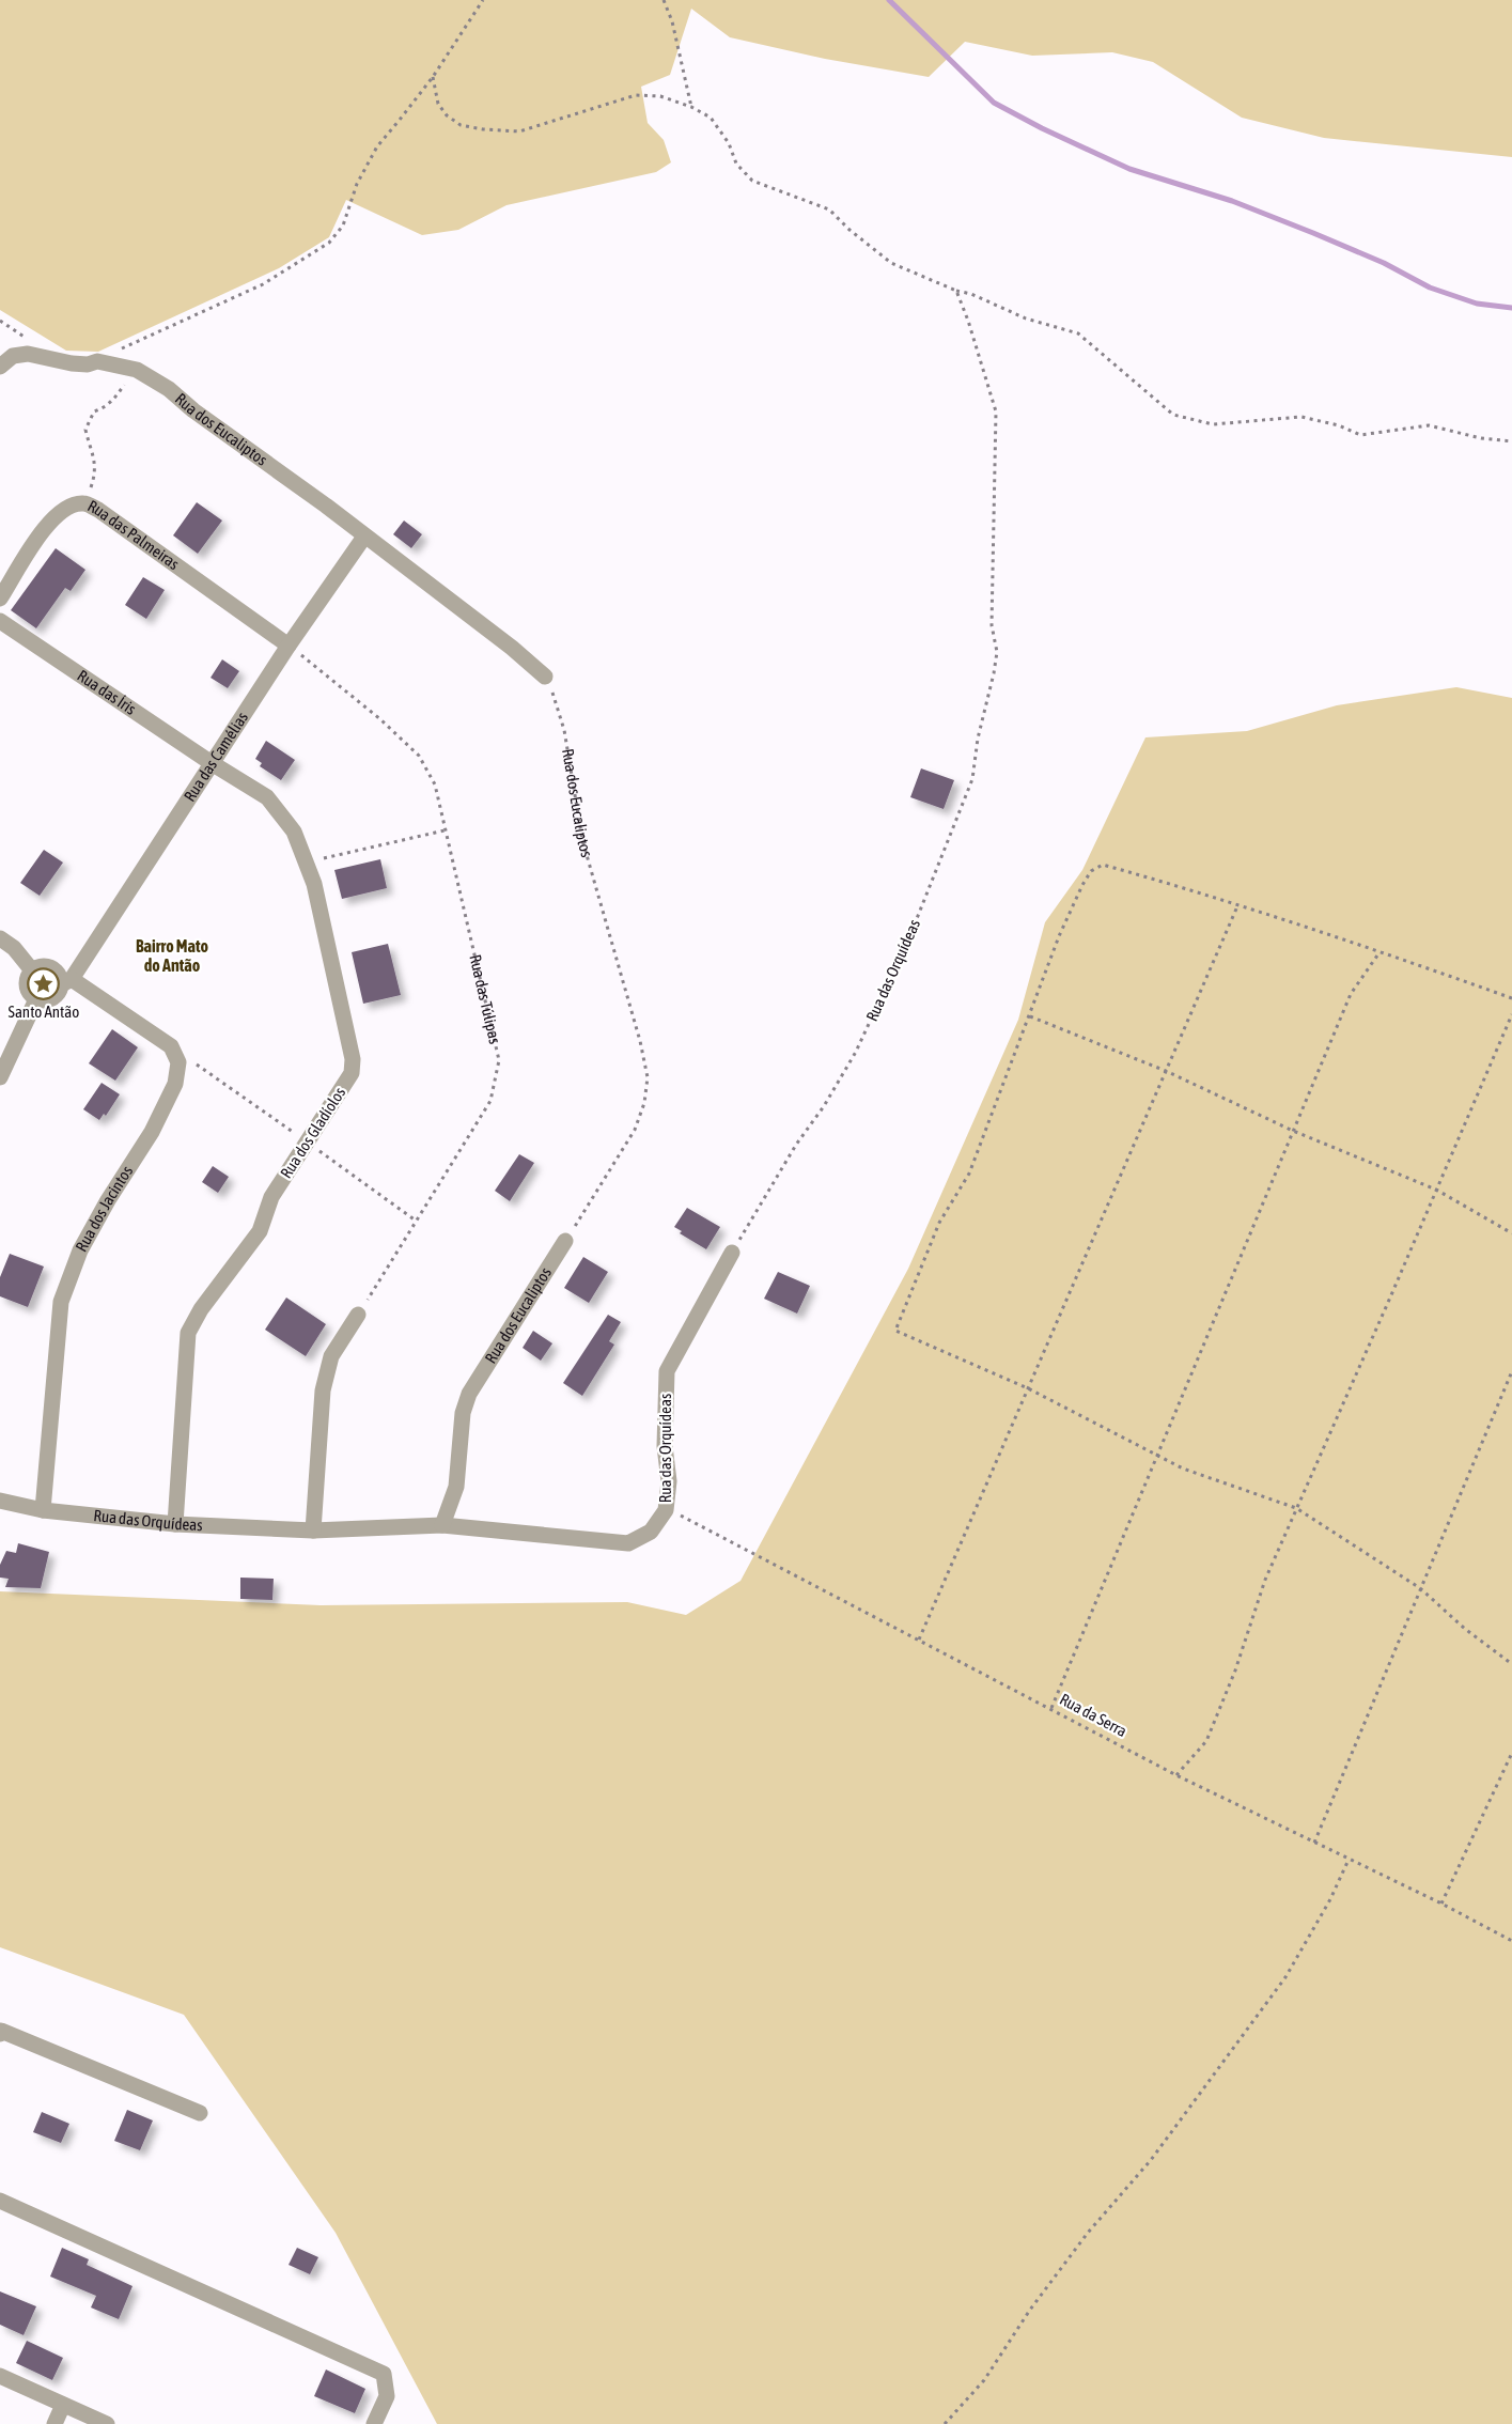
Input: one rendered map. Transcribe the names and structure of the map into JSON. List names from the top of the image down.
{
  "streets": {
    "street": [
      "Rua dos Eucaliptos",
      "Rua das Palmeiras",
      "Rua das Íris",
      "Rua das Camélias",
      "Rua das Orquídeas",
      "Rua dos Gladíolos",
      "Rua dos Jacintos"
    ],
    "path": ["Rua das Túlipas", "Rua da Serra"]
  },
  "crossings": [
    ["Rua dos Eucaliptos", "Rua das Camélias"],
    ["Rua dos Eucaliptos", "Rua das Orquídeas"],
    ["Rua das Palmeiras", "Rua das Camélias"],
    ["Rua das Palmeiras", "Rua das Túlipas"],
    ["Rua das Íris", "Rua das Camélias"],
    ["Rua das Íris", "Rua dos Gladíolos"],
    ["Rua das Camélias", "Rua das Túlipas"],
    ["Rua das Camélias", "Rua dos Gladíolos"],
    ["Rua das Orquídeas", "Rua dos Gladíolos"],
    ["Rua das Orquídeas", "Rua dos Jacintos"],
    ["Rua das Orquídeas", "Rua da Serra"]
  ],
  "districts": ["Bairro Mato do Antão"],
  "places": {
    "place": ["Santo Antão"]
  }
}
